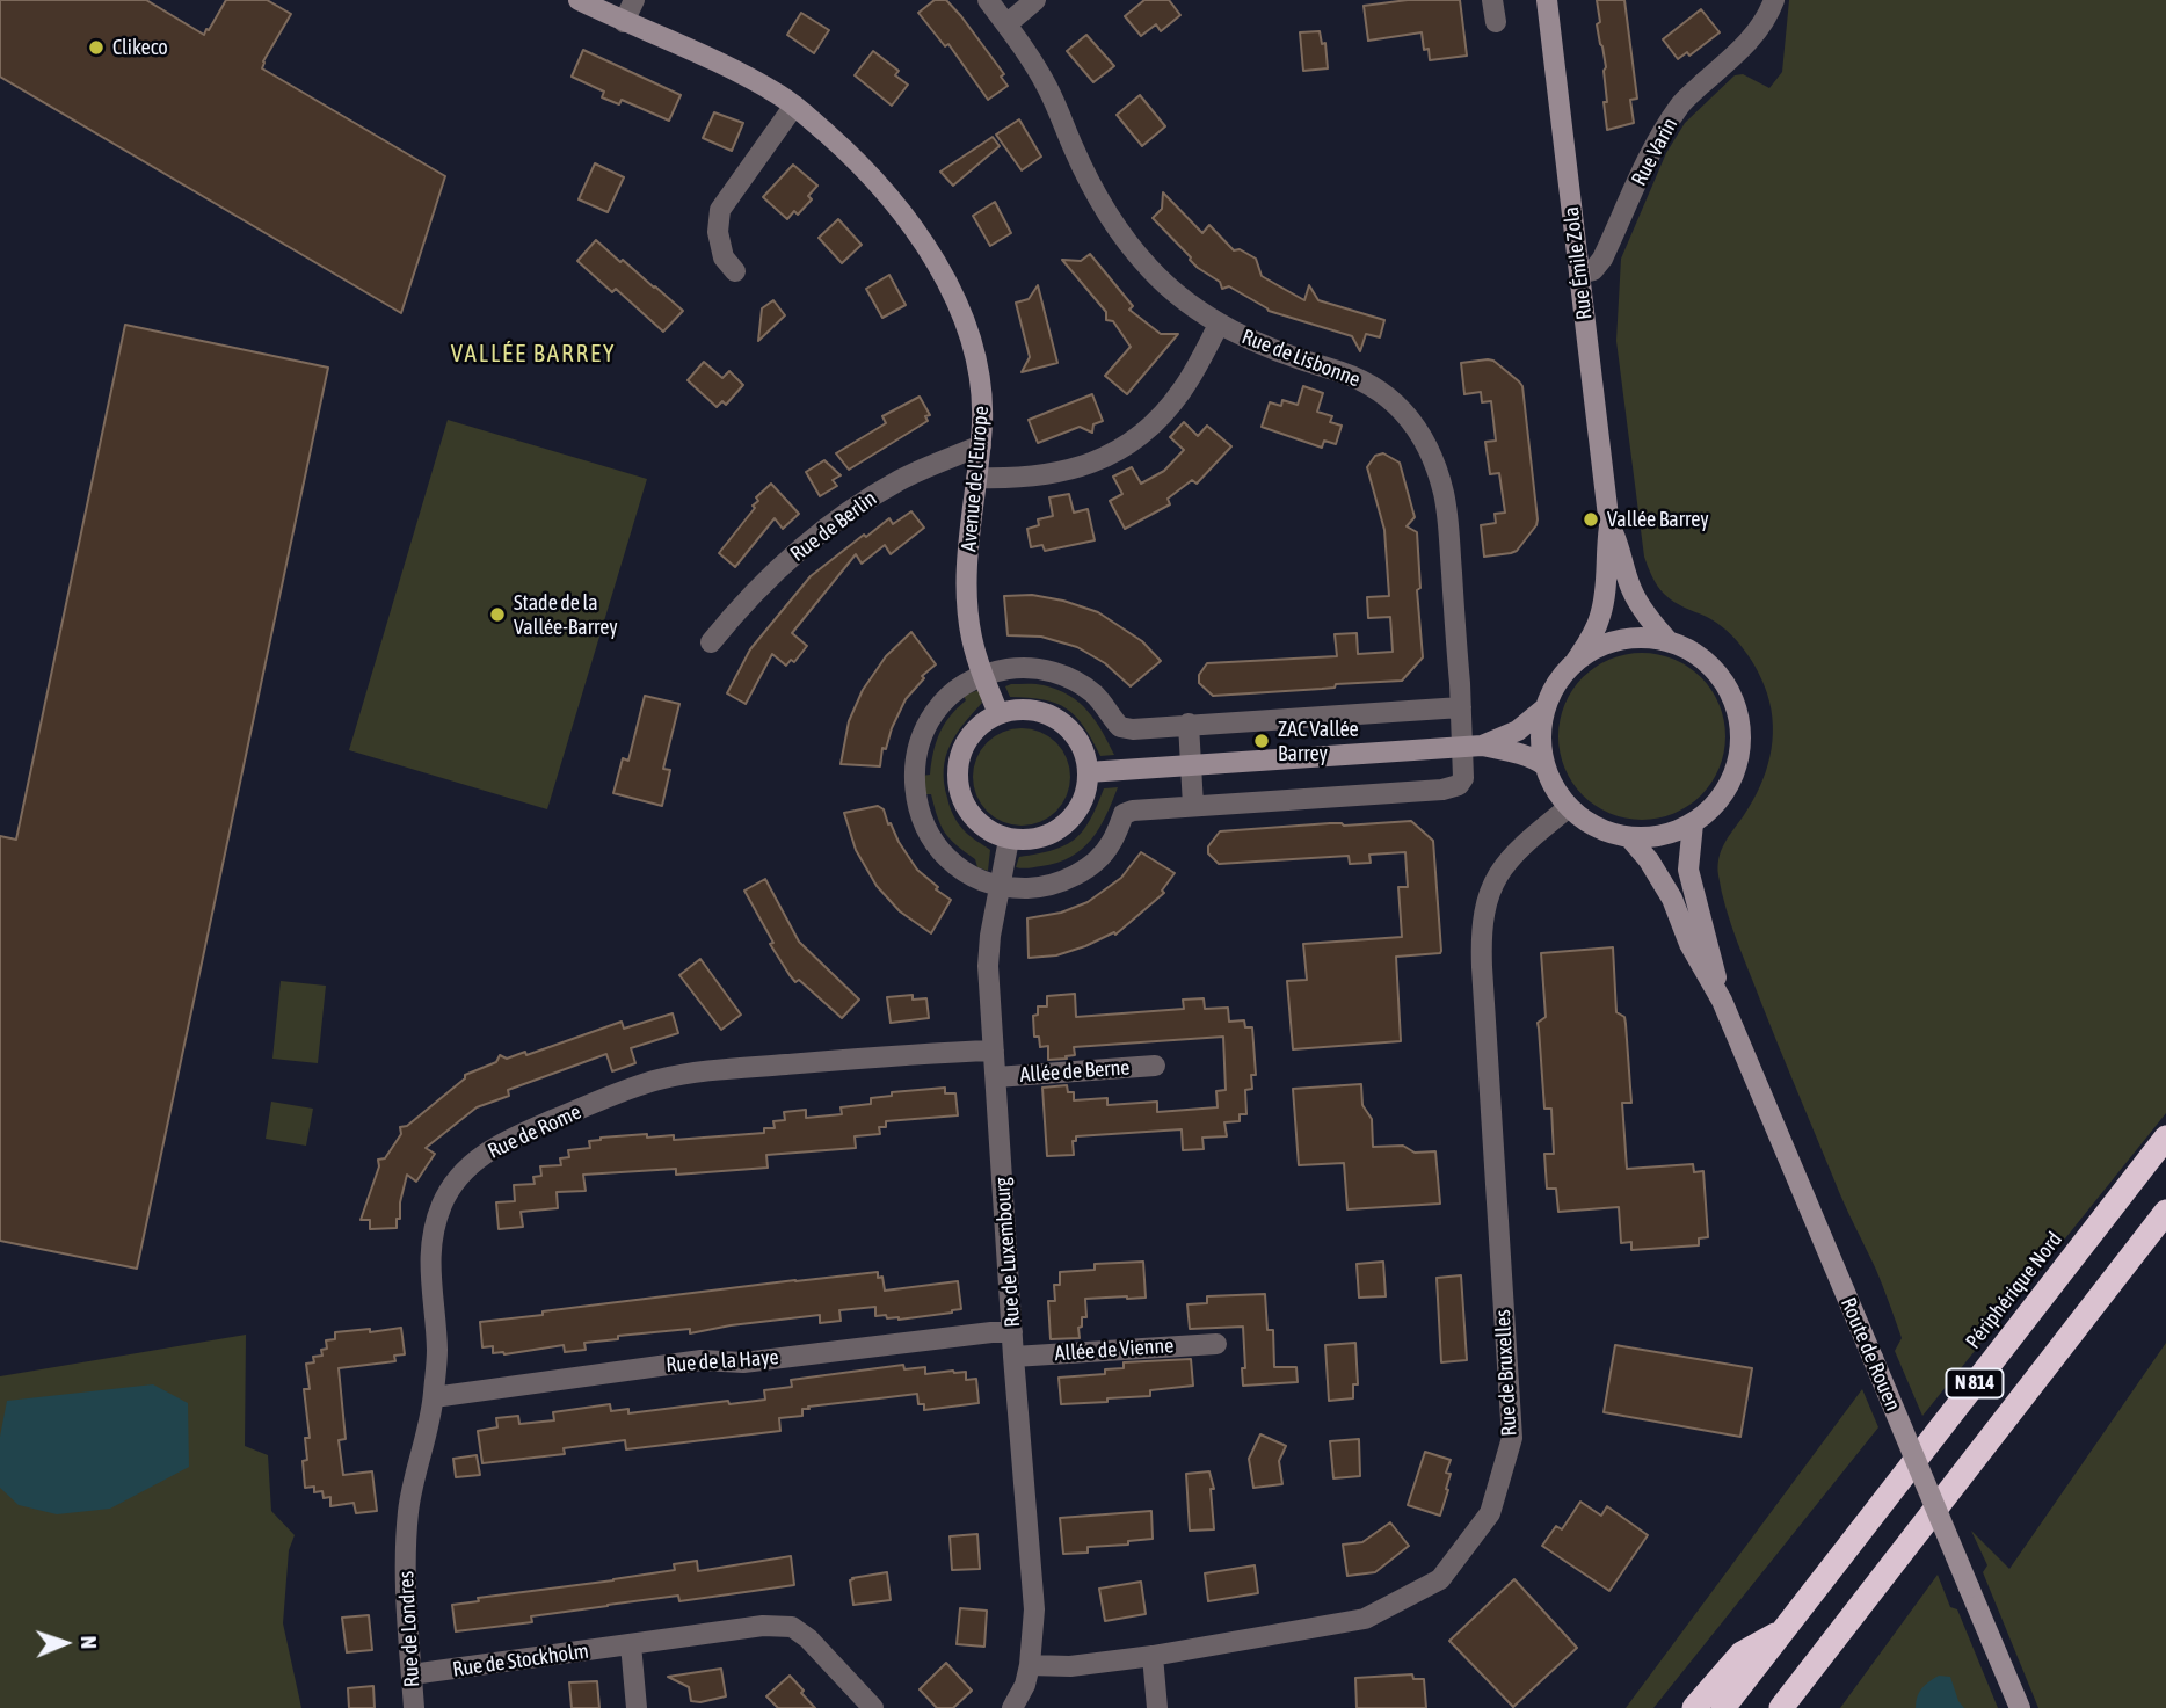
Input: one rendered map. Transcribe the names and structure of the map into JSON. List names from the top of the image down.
{
  "streets": {
    "highway": ["Périphérique Nord", "N 814"],
    "main road": ["Rue Émile Zola", "Avenue de l'Europe", "Route de Rouen"],
    "street": [
      "Rue Varin",
      "Rue de Lisbonne",
      "Rue de Berlin",
      "Allée de Berne",
      "Rue de Rome",
      "Rue de Luxembourg",
      "Allée de Vienne",
      "Rue de la Haye",
      "Rue de Bruxelles",
      "Rue de Londres",
      "Rue de Stockholm"
    ]
  },
  "crossings": [
    ["Rue Varin", "Rue Émile Zola"],
    ["Rue Émile Zola", "Route de Rouen"],
    ["Rue Émile Zola", "Rue de Bruxelles"],
    ["Rue de Lisbonne", "Rue de Luxembourg"],
    ["Avenue de l'Europe", "Rue de Berlin"],
    ["Avenue de l'Europe", "Rue de Luxembourg"],
    ["Allée de Berne", "Rue de Luxembourg"],
    ["Rue de Rome", "Rue de Luxembourg"],
    ["Rue de Rome", "Rue de la Haye"],
    ["Rue de Rome", "Rue de Londres"],
    ["Rue de Luxembourg", "Allée de Vienne"],
    ["Rue de Luxembourg", "Rue de la Haye"],
    ["Rue de Luxembourg", "Rue de Bruxelles"],
    ["Périphérique Nord", "N 814"],
    ["Route de Rouen", "Rue de Bruxelles"],
    ["Rue de Londres", "Rue de Stockholm"]
  ],
  "districts": ["VALLÉE BARREY"],
  "places": [
    "Clikeco",
    "Vallée Barrey",
    "Stade de la Vallée-Barrey",
    "ZAC Vallée Barrey"
  ],
  "north": "right"
}
